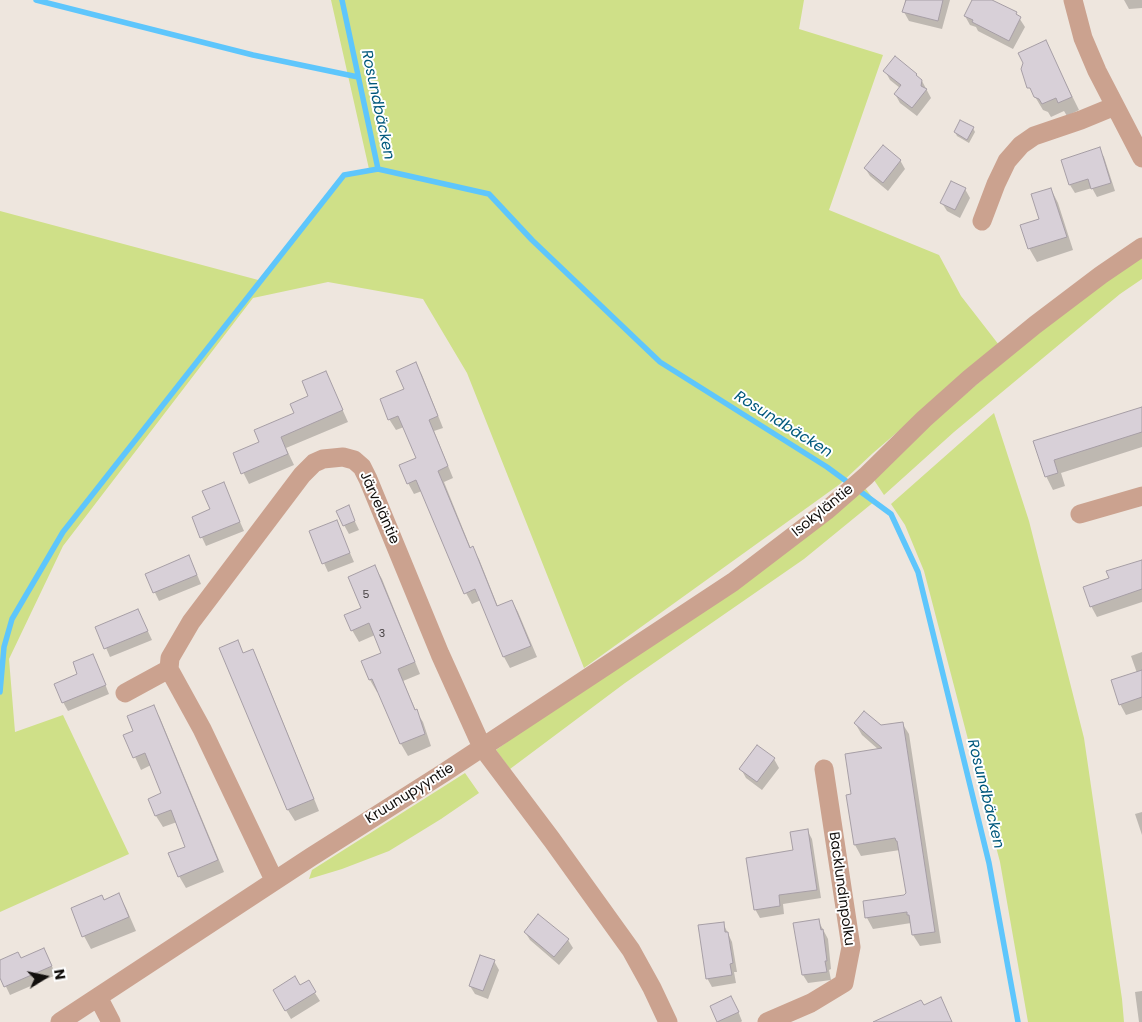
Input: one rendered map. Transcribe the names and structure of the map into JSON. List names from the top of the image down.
{
  "streets": {
    "street": [
      "Järveläntie",
      "Isokyläntie",
      "Kruunupyyntie",
      "Backlundinpolku"
    ]
  },
  "crossings": [
    ["Järveläntie", "Isokyläntie"],
    ["Järveläntie", "Kruunupyyntie"],
    ["Isokyläntie", "Kruunupyyntie"]
  ],
  "water": ["Rosundbäcken"],
  "house_numbers": ["5", "3"],
  "north": "right"
}
